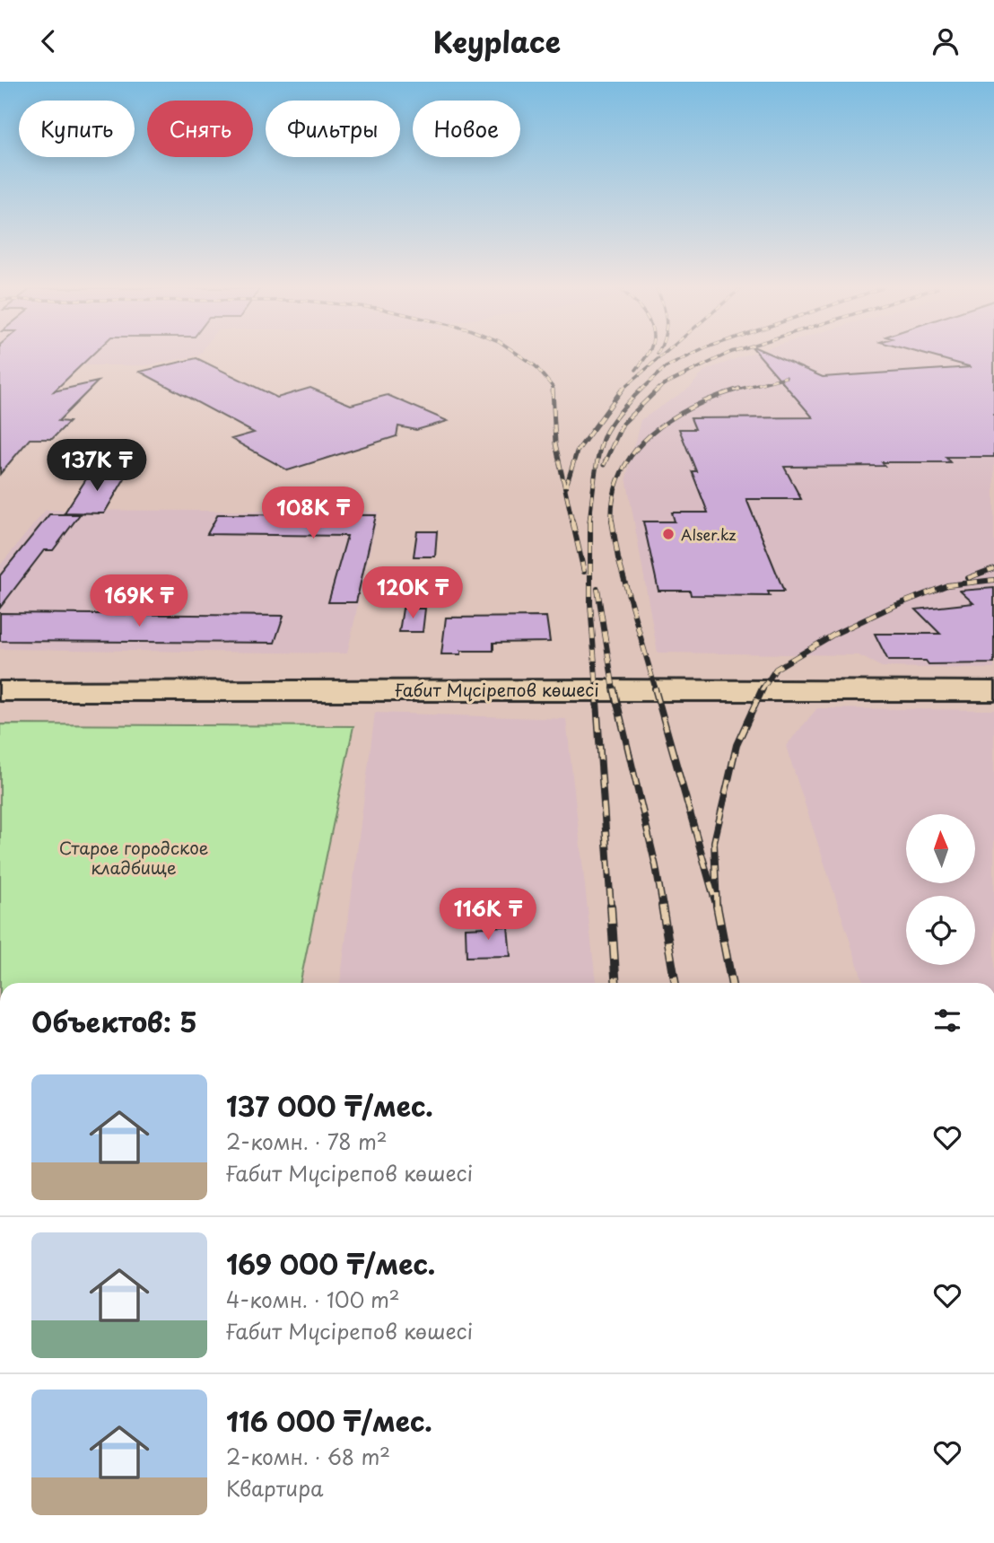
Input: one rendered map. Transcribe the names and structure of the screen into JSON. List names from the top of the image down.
{
  "streets": {
    "main road": ["Ғабит Мүсірепов көшесі"]
  },
  "parks": ["Старое городское кладбище"],
  "places": ["Alser.kz"],
  "north": "top",
  "page": {
    "header": "Keyplace",
    "chip": [
      "Купить",
      "Снять",
      "Фильтры",
      "Новое"
    ],
    "price": [
      "137K ₸",
      "108K ₸",
      "120K ₸",
      "169K ₸",
      "116K ₸"
    ],
    "heading": "Объектов: 5",
    "list": [
      {
        "name": "137 000 ₸/мес.",
        "note": "2-комн. · 78 m² · Ғабит Мүсірепов көшесі"
      },
      {
        "name": "169 000 ₸/мес.",
        "note": "4-комн. · 100 m² · Ғабит Мүсірепов көшесі"
      },
      {
        "name": "116 000 ₸/мес.",
        "note": "2-комн. · 68 m² · Квартира"
      }
    ]
  }
}
